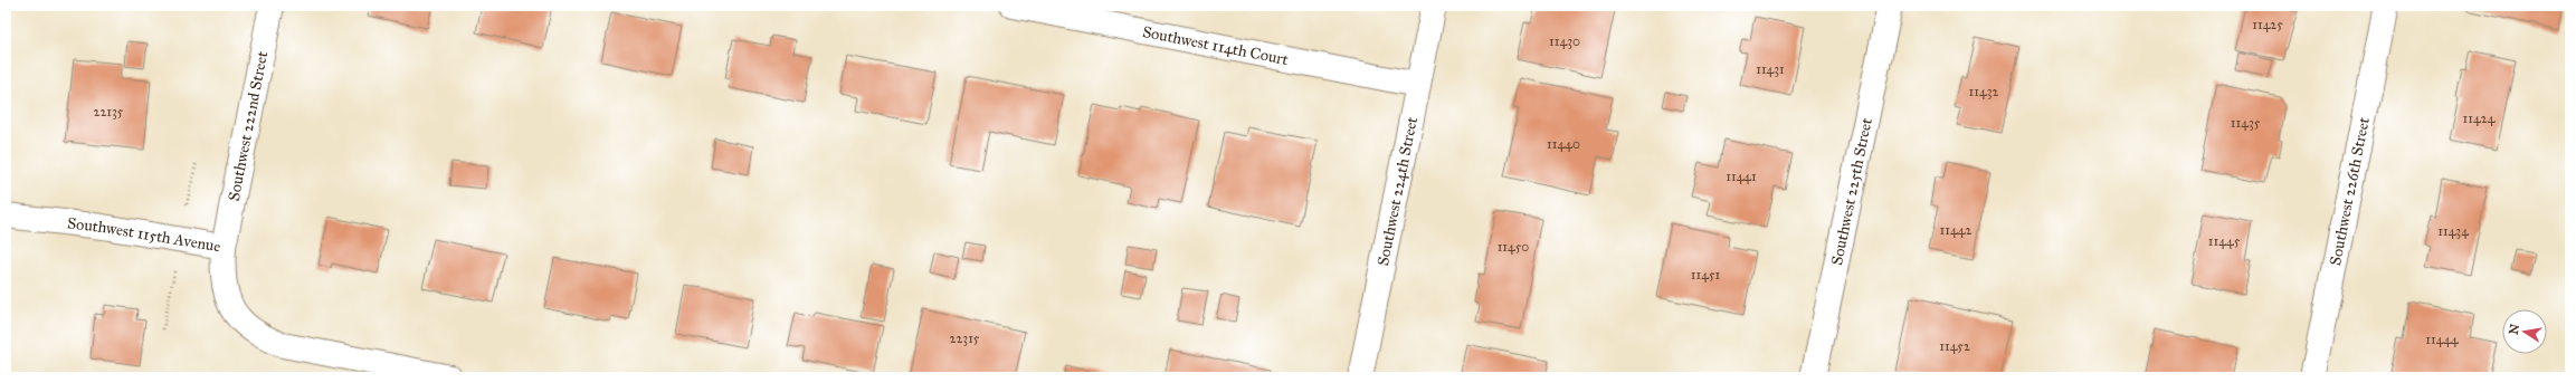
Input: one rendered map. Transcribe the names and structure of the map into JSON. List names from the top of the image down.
{
  "streets": {
    "street": [
      "Southwest 114th Court",
      "Southwest 222nd Street",
      "Southwest 224th Street",
      "Southwest 226th Street",
      "Southwest 225th Street",
      "Southwest 115th Avenue"
    ]
  },
  "crossings": [
    ["Southwest 114th Court", "Southwest 224th Street"],
    ["Southwest 222nd Street", "Southwest 115th Avenue"]
  ],
  "house_numbers": [
    "11425",
    "11430",
    "11431",
    "11432",
    "22135",
    "11424",
    "11435",
    "11440",
    "11441",
    "11442",
    "11434",
    "11445",
    "11450",
    "11451",
    "22315",
    "11444",
    "11452"
  ],
  "north": "left"
}
